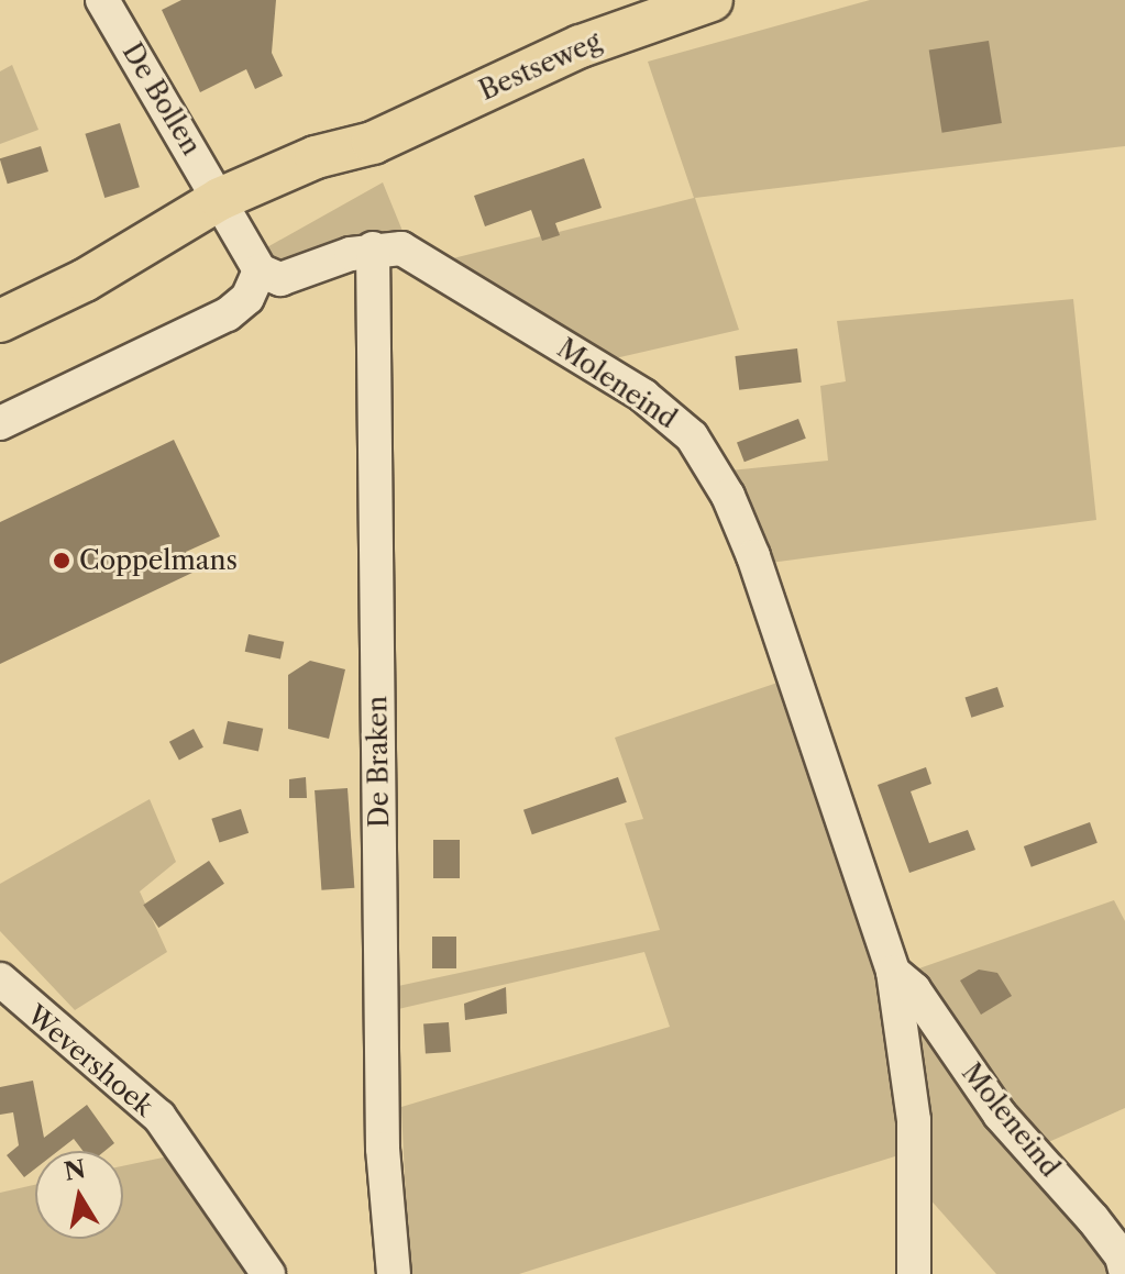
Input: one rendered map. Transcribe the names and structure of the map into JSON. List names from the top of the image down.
{
  "streets": {
    "main road": ["Bestseweg"],
    "street": [
      "De Bollen",
      "Moleneind",
      "De Braken",
      "Wevershoek"
    ]
  },
  "crossings": [
    ["Bestseweg", "De Bollen"],
    ["Moleneind", "De Braken"]
  ],
  "places": ["Coppelmans"],
  "north": "top"
}
